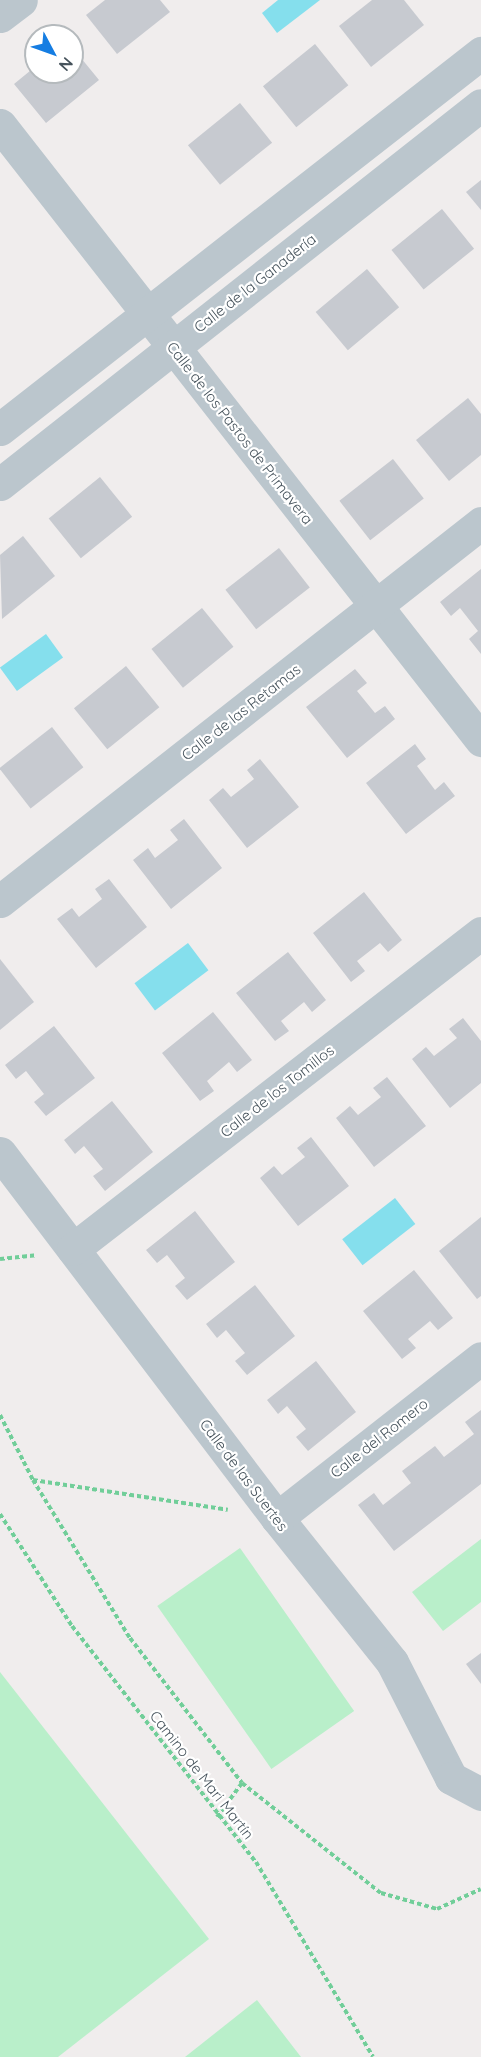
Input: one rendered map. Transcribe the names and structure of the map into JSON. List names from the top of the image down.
{
  "streets": {
    "street": [
      "Calle de la Ganadería",
      "Calle de los Pastos de Primavera",
      "Calle de las Retamas",
      "Calle de los Tomillos",
      "Calle del Romero",
      "Calle de las Suertes"
    ],
    "path": ["Camino de Mari Martín"]
  },
  "crossings": [
    ["Calle de la Ganadería", "Calle de los Pastos de Primavera"],
    ["Calle de los Pastos de Primavera", "Calle de las Retamas"],
    ["Calle de los Tomillos", "Calle de las Suertes"],
    ["Calle del Romero", "Calle de las Suertes"]
  ],
  "north": "bottom right"
}
